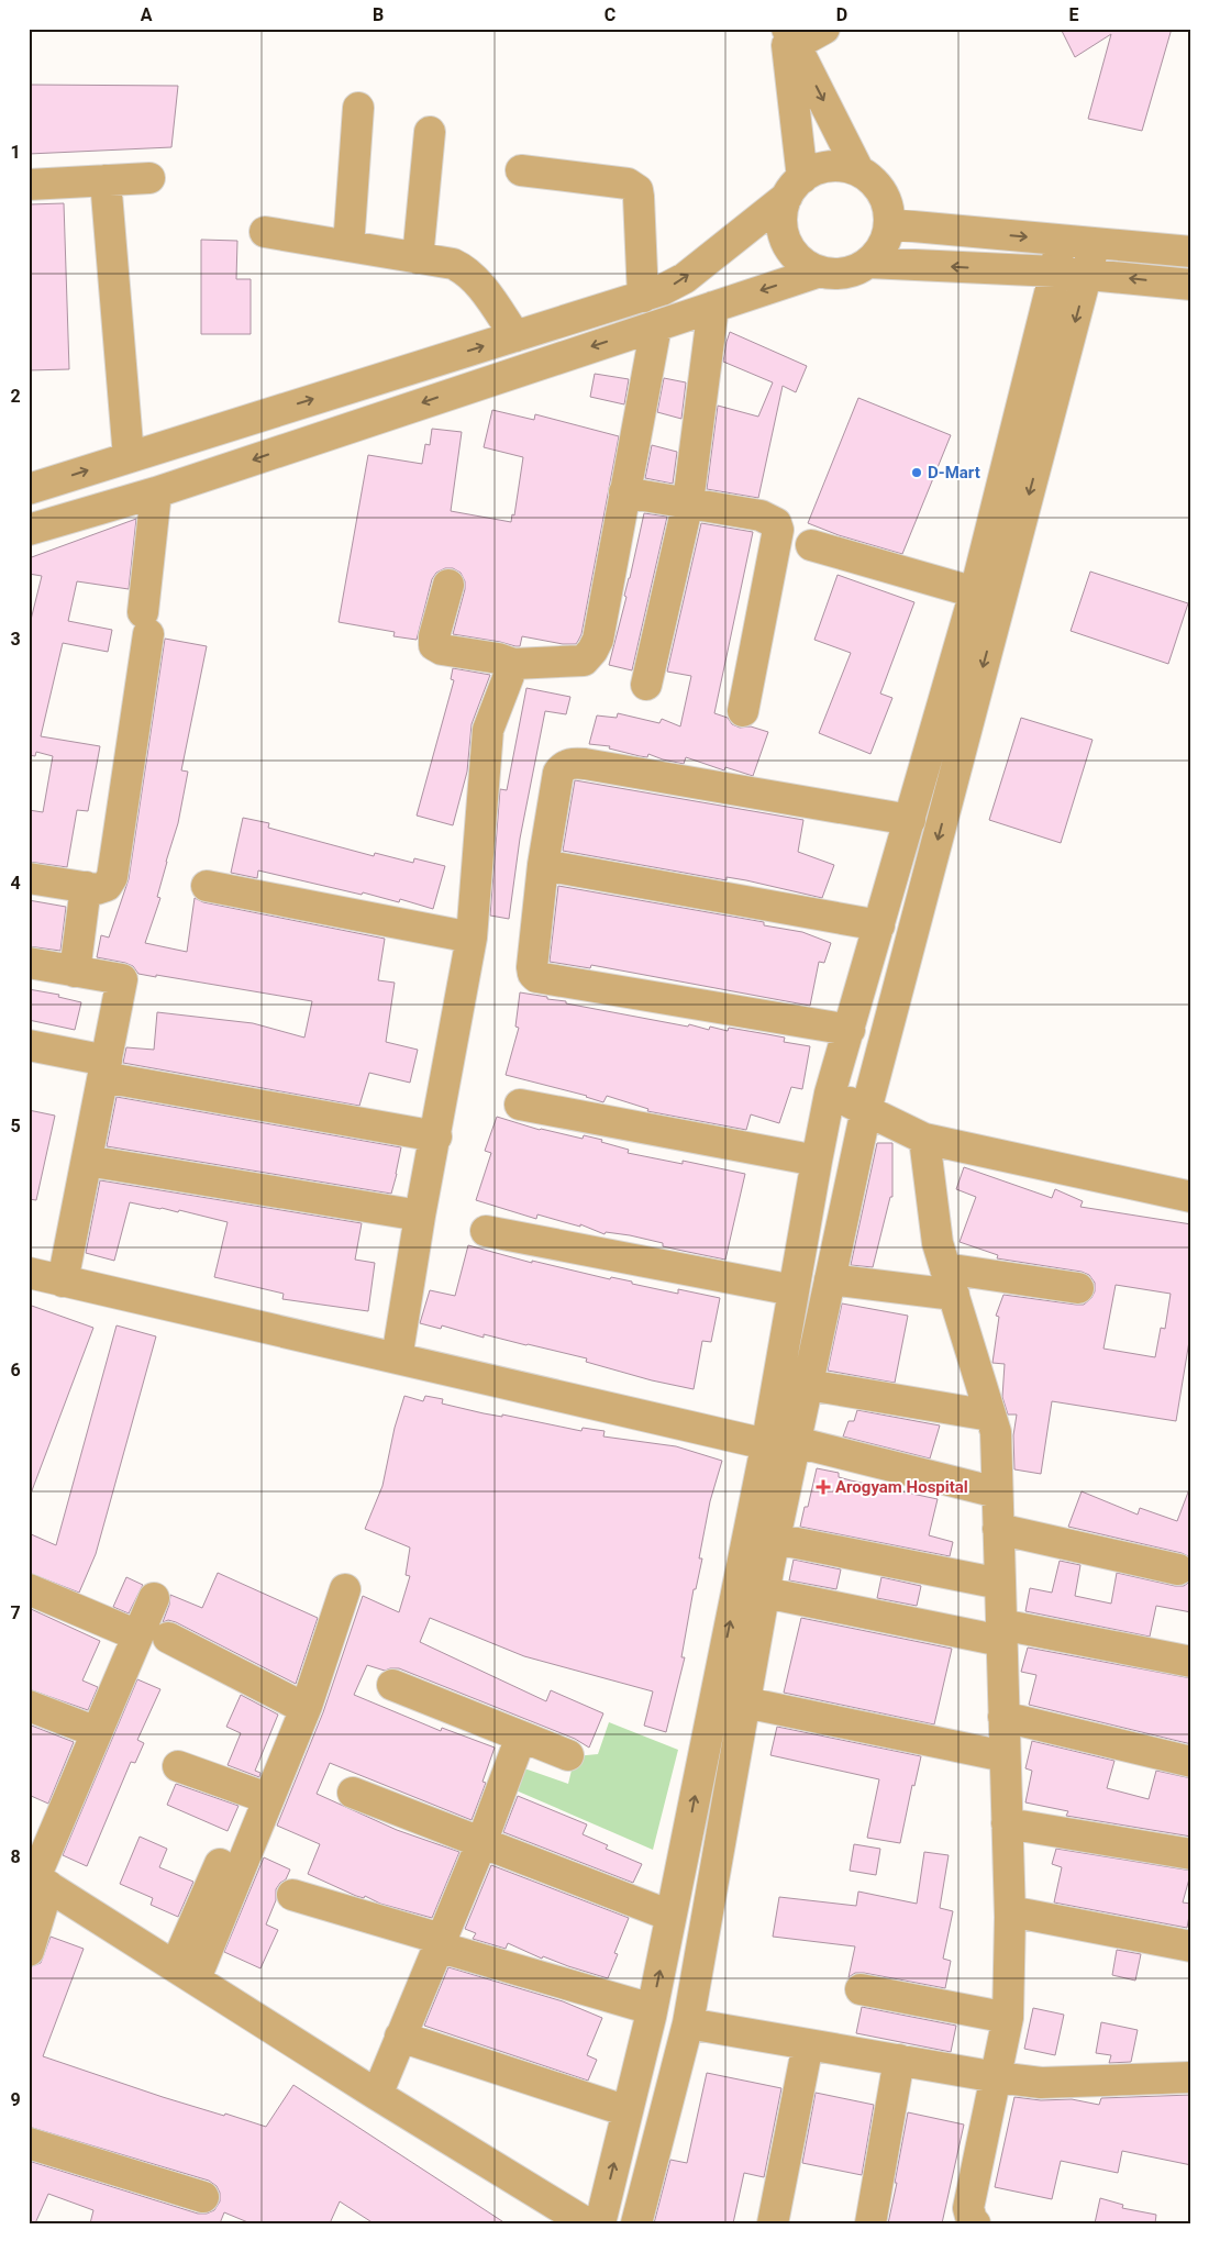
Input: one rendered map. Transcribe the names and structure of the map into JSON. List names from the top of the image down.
{
  "places": {
    "other": ["D-Mart"],
    "health": ["Arogyam Hospital"]
  },
  "grid": {
    "columns": [
      "A",
      "B",
      "C",
      "D",
      "E"
    ],
    "rows": [
      "1",
      "2",
      "3",
      "4",
      "5",
      "6",
      "7",
      "8",
      "9"
    ]
  }
}
